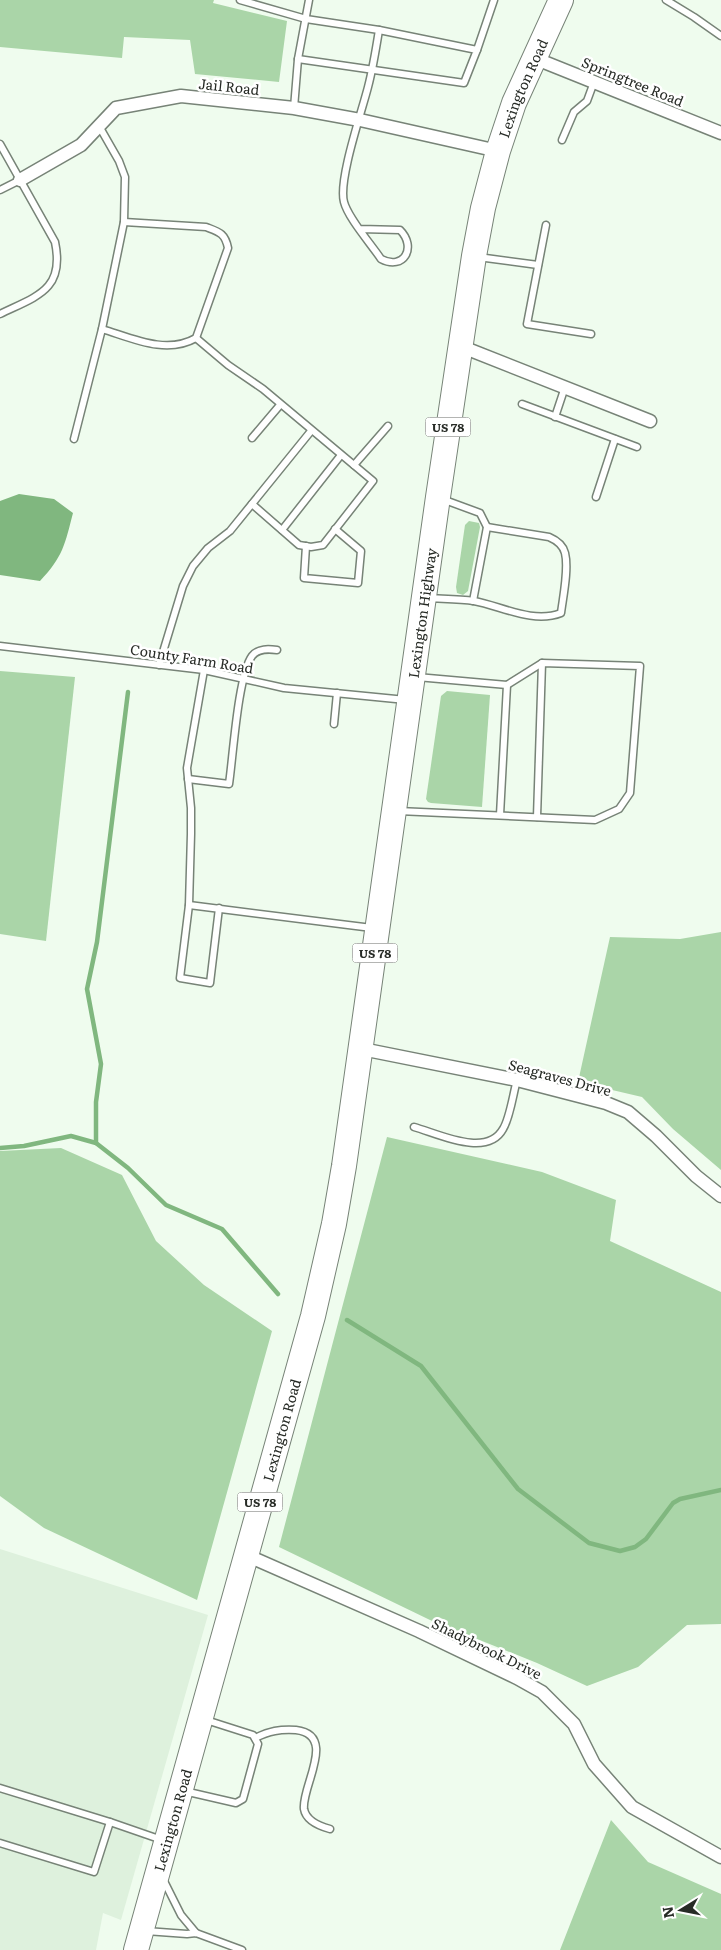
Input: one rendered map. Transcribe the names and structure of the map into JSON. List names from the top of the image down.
{
  "streets": {
    "highway": ["Lexington Road", "US 78", "Lexington Highway"],
    "street": [
      "Springtree Road",
      "Jail Road",
      "Seagraves Drive",
      "Shadybrook Drive"
    ],
    "lane": ["County Farm Road"]
  },
  "crossings": [
    ["Springtree Road", "Lexington Road"],
    ["Jail Road", "Lexington Road"],
    ["Lexington Road", "Lexington Highway"],
    ["Lexington Road", "Seagraves Drive"],
    ["Lexington Road", "Shadybrook Drive"],
    ["Lexington Highway", "County Farm Road"],
    ["Lexington Highway", "Seagraves Drive"]
  ],
  "north": "left"
}
